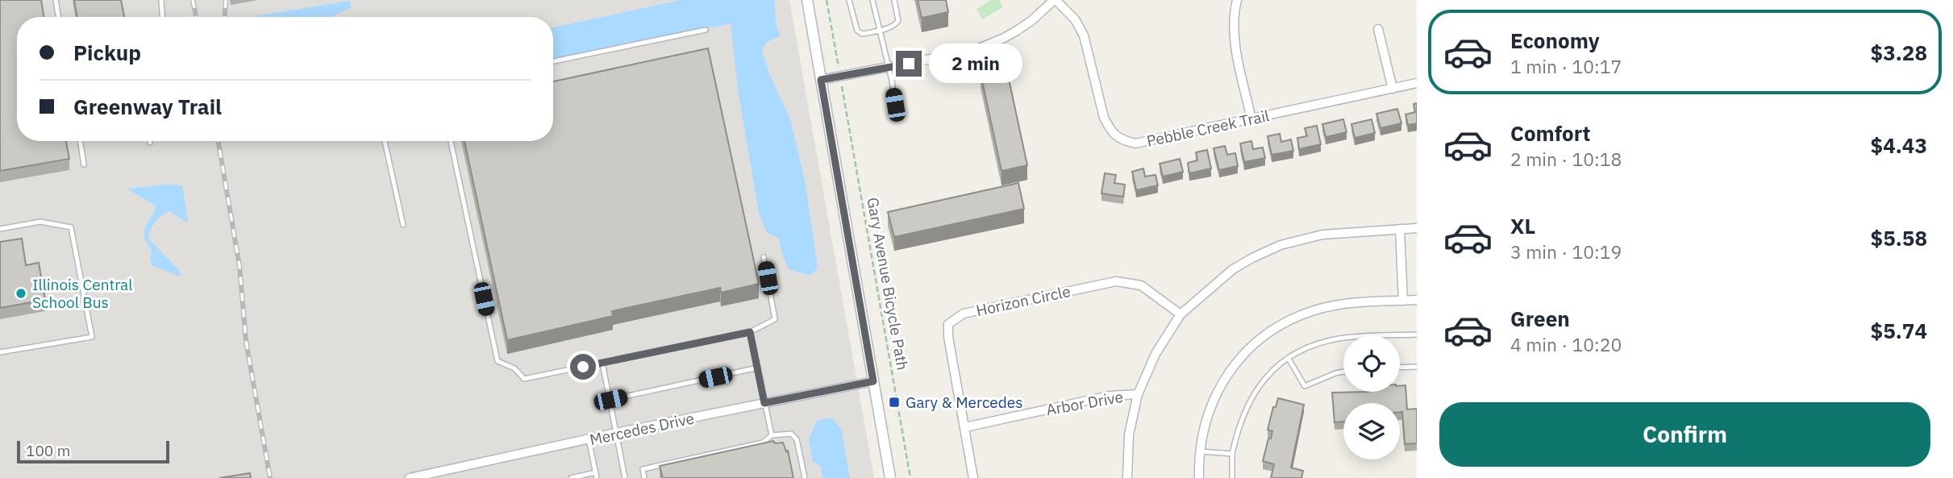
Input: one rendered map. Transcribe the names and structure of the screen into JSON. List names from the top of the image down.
{
  "streets": {
    "street": [
      "Pebble Creek Trail",
      "Horizon Circle",
      "Arbor Drive",
      "Mercedes Drive"
    ],
    "path": ["Gary Avenue Bicycle Path"]
  },
  "crossings": [
    ["Horizon Circle", "Arbor Drive"]
  ],
  "places": {
    "other": ["Illinois Central School Bus"],
    "transit": ["Gary & Mercedes"]
  },
  "scale_bar": "100 m",
  "page": {
    "list": [
      {
        "name": "Economy",
        "note": "1 min · 10:17",
        "value": "$3.28"
      },
      {
        "name": "Comfort",
        "note": "2 min · 10:18",
        "value": "$4.43"
      },
      {
        "name": "XL",
        "note": "3 min · 10:19",
        "value": "$5.58"
      },
      {
        "name": "Green",
        "note": "4 min · 10:20",
        "value": "$5.74"
      }
    ],
    "banner": ["Pickup", "Greenway Trail"],
    "bubble": "2 min",
    "buttons": "Confirm",
    "scale": "100 m"
  }
}
